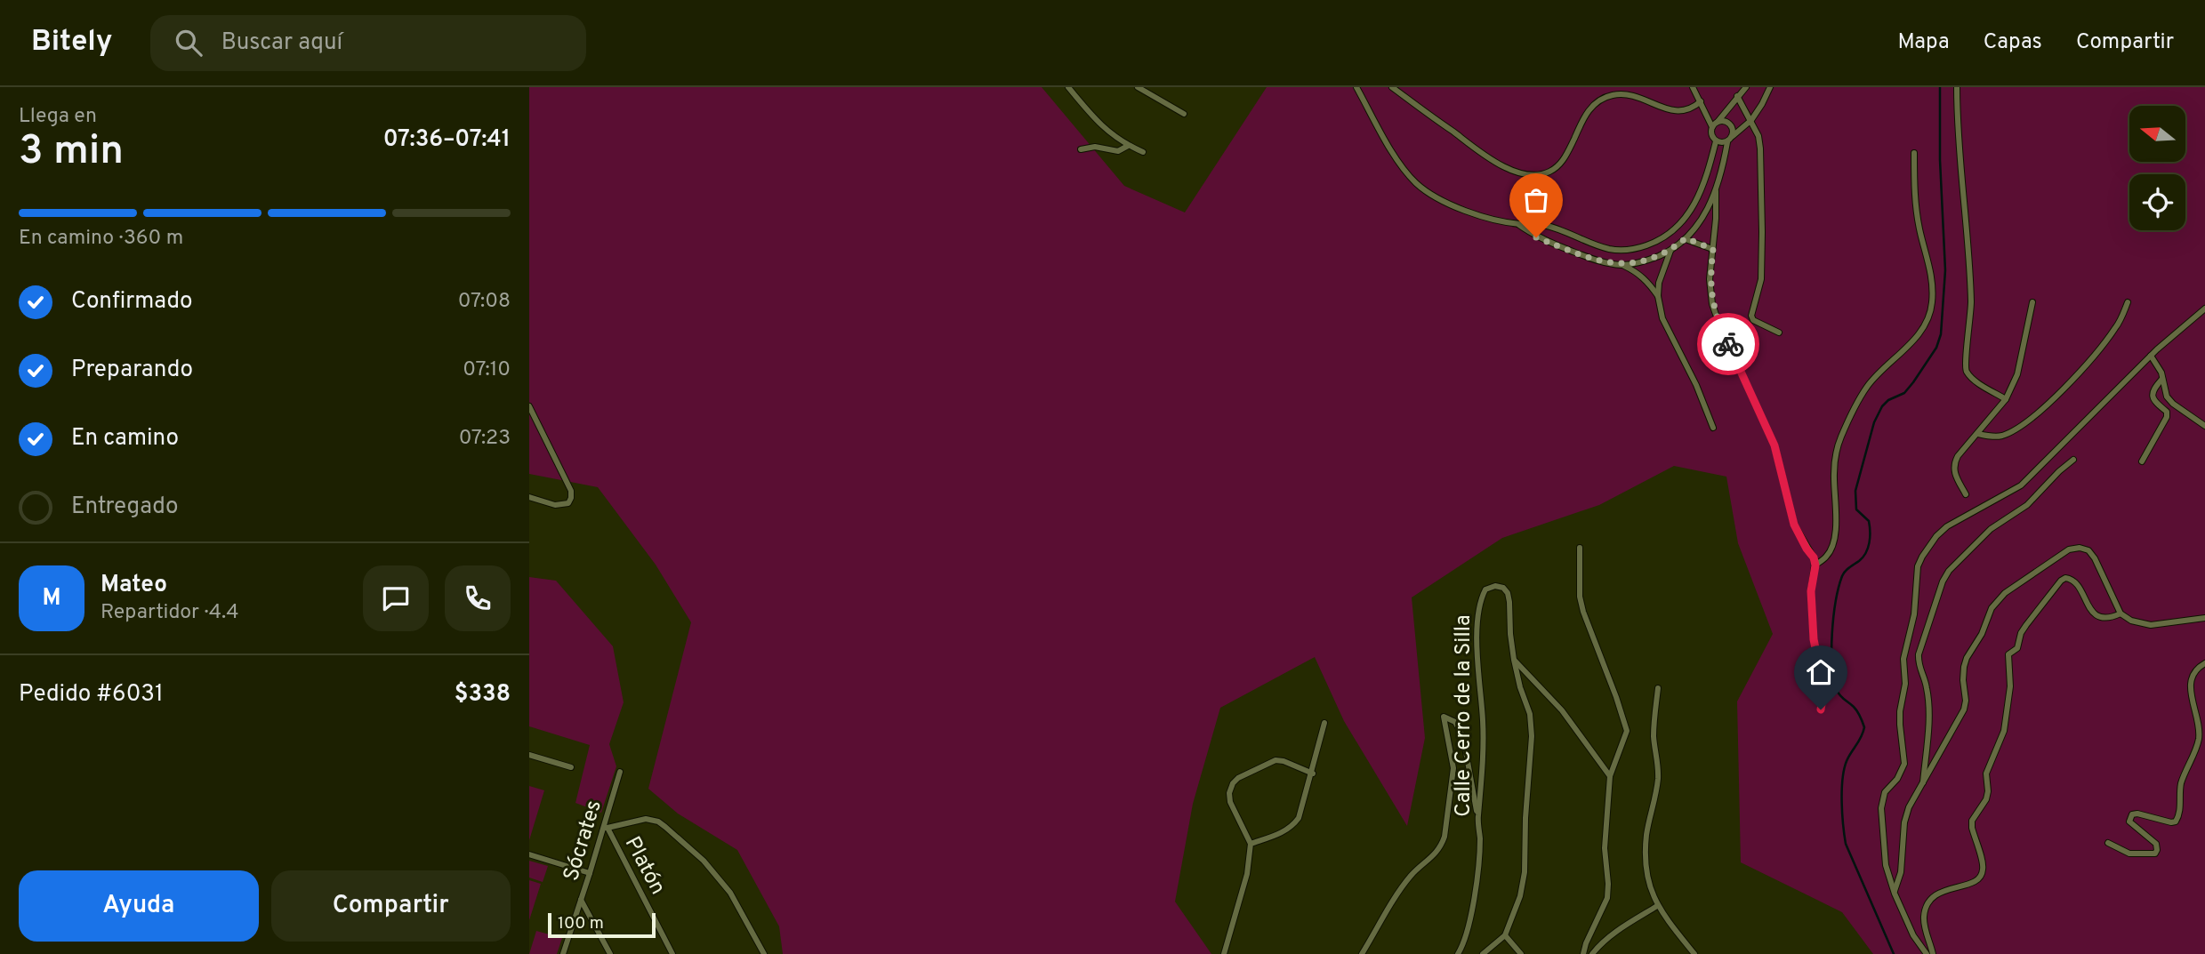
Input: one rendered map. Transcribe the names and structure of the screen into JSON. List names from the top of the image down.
{
  "streets": {
    "street": ["Calle Cerro de la Silla", "Sócrates", "Platón"]
  },
  "crossings": [
    ["Sócrates", "Platón"]
  ],
  "scale_bar": "100 m",
  "north": "left",
  "page": {
    "header": "Bitely",
    "search": "Buscar aquí",
    "nav": ["Mapa", "Capas", "Compartir"],
    "heading": ["3 min", "Llega en", "07:36–07:41"],
    "panel": [
      "Mateo",
      "Repartidor · 4.4",
      "Pedido #6031",
      "$338"
    ],
    "bar": "En camino · 360 m",
    "list": [
      ["Confirmado", "07:08"],
      ["Preparando", "07:10"],
      ["En camino", "07:23"],
      "Entregado"
    ],
    "round": "M",
    "buttons": ["Ayuda", "Compartir"],
    "scale": "100 m"
  }
}
